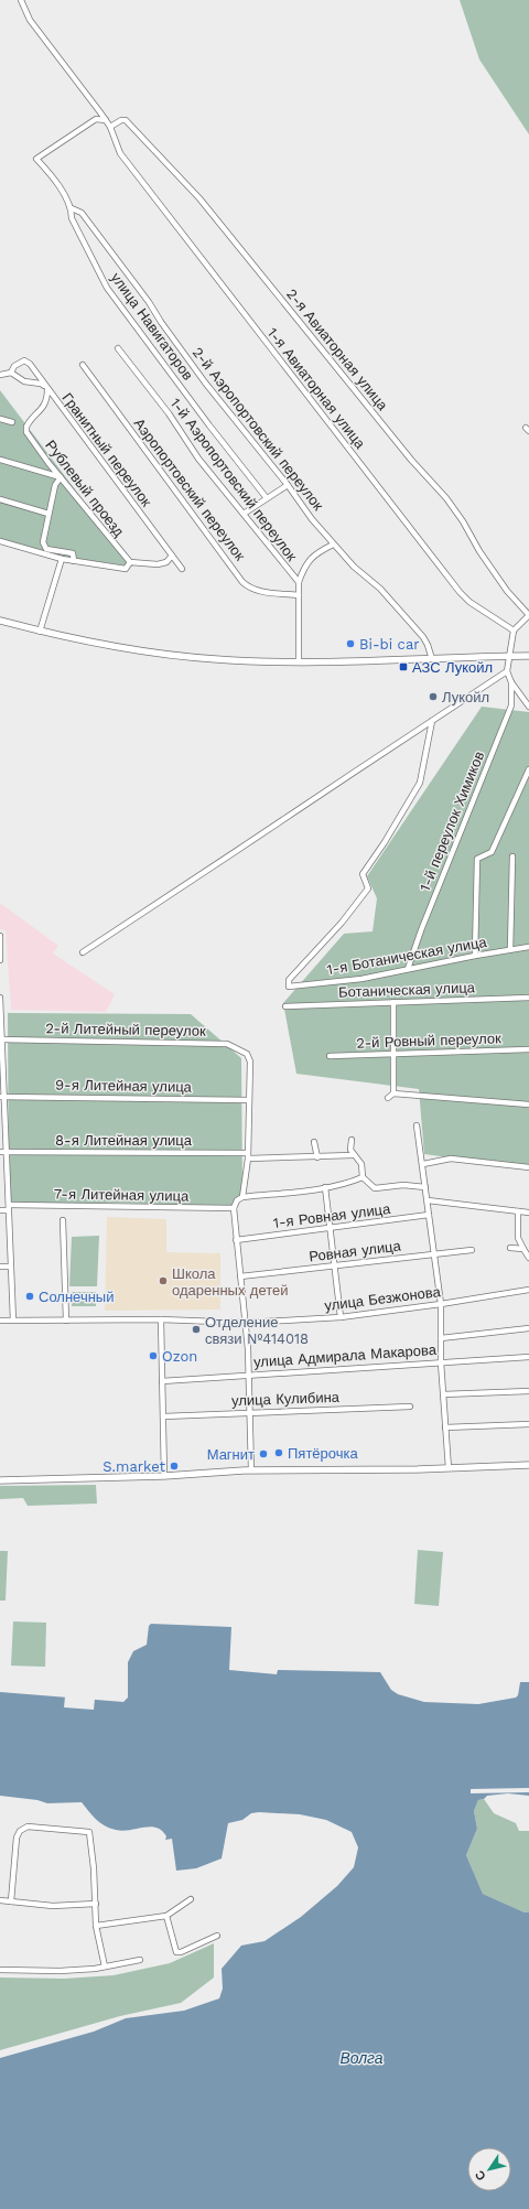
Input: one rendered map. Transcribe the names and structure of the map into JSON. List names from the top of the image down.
{
  "streets": {
    "street": [
      "улица Навигаторов",
      "2-я Авиаторная улица",
      "1-я Авиаторная улица",
      "2-й Аэропортовский переулок",
      "Гранитный переулок",
      "1-й Аэропортовский переулок",
      "Рублевый проезд",
      "Аэропортовский переулок",
      "1-й переулок Химиков",
      "1-я Ботаническая улица",
      "Ботаническая улица",
      "2-й Литейный переулок",
      "2-й Ровный переулок",
      "9-я Литейная улица",
      "8-я Литейная улица",
      "7-я Литейная улица",
      "1-я Ровная улица",
      "Ровная улица",
      "улица Безжонова",
      "улица Адмирала Макарова",
      "улица Кулибина"
    ]
  },
  "crossings": [
    ["улица Навигаторов", "1-я Авиаторная улица"],
    ["улица Навигаторов", "2-й Аэропортовский переулок"],
    ["2-я Авиаторная улица", "1-я Авиаторная улица"],
    ["Гранитный переулок", "Рублевый проезд"],
    ["1-й Аэропортовский переулок", "Аэропортовский переулок"],
    ["1-й переулок Химиков", "1-я Ботаническая улица"],
    ["2-й Литейный переулок", "9-я Литейная улица"]
  ],
  "water": ["Волга"],
  "places": {
    "other": [
      "Bi-bi car",
      "Лукойл",
      "Школа одаренных детей",
      "Солнечный",
      "Отделение связи №414018",
      "Ozon",
      "Пятёрочка",
      "Магнит",
      "S.market"
    ],
    "transit": ["АЗС Лукойл"]
  },
  "north": "bottom left"
}
